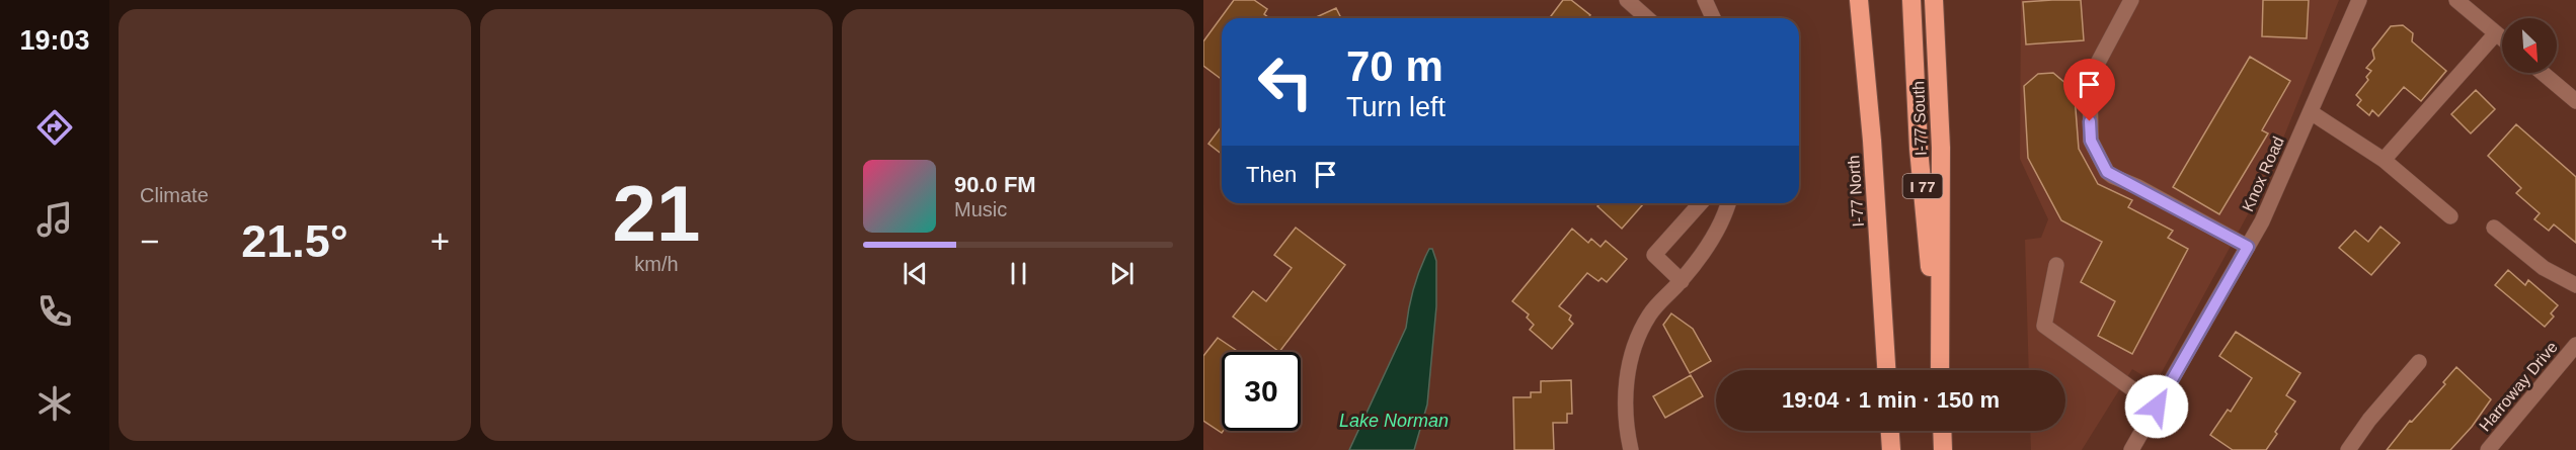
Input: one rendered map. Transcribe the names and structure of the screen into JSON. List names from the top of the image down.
{
  "streets": {
    "highway": ["I-77 South", "I 77", "I-77 North"],
    "street": ["Knox Road", "Harroway Drive"]
  },
  "water": ["Lake Norman"],
  "north": "bottom right",
  "page": {
    "tabs": "19:03",
    "tile": [
      "Climate",
      ["21", "km/h"]
    ],
    "turn": ["70 m", "Turn left"],
    "then": "Then",
    "song": ["90.0 FM", "Music"],
    "heat": ["−", "21.5°", "+"],
    "limit": "30",
    "trip": "19:04 · 1 min · 150 m"
  }
}
